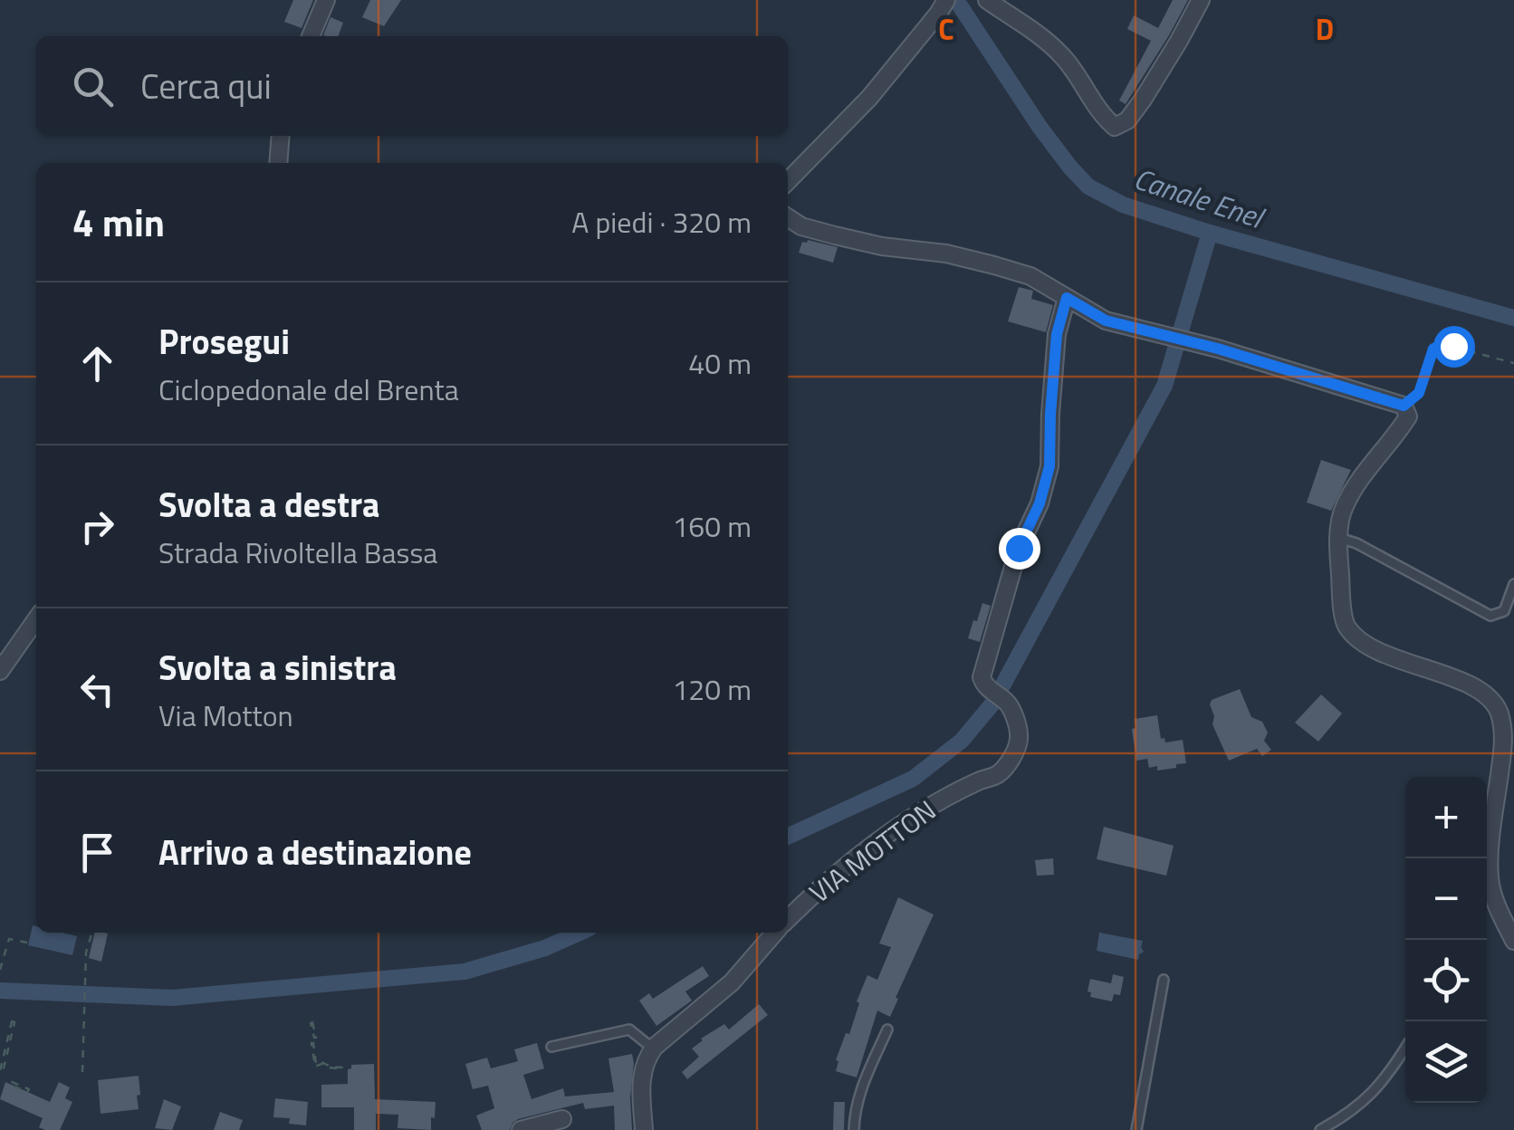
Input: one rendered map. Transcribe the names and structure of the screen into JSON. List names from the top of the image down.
{
  "streets": {
    "street": ["VIA MOTTON"]
  },
  "water": ["Canale Enel"],
  "page": {
    "search": "Cerca qui",
    "heading": ["4 min", "A piedi · 320 m"],
    "list": [
      ["Prosegui", "Ciclopedonale del Brenta", "40 m"],
      ["Svolta a destra", "Strada Rivoltella Bassa", "160 m"],
      ["Svolta a sinistra", "Via Motton", "120 m"],
      "Arrivo a destinazione"
    ],
    "map_buttons": ["+", "−"]
  },
  "grid": {
    "columns": ["C", "D"]
  }
}
